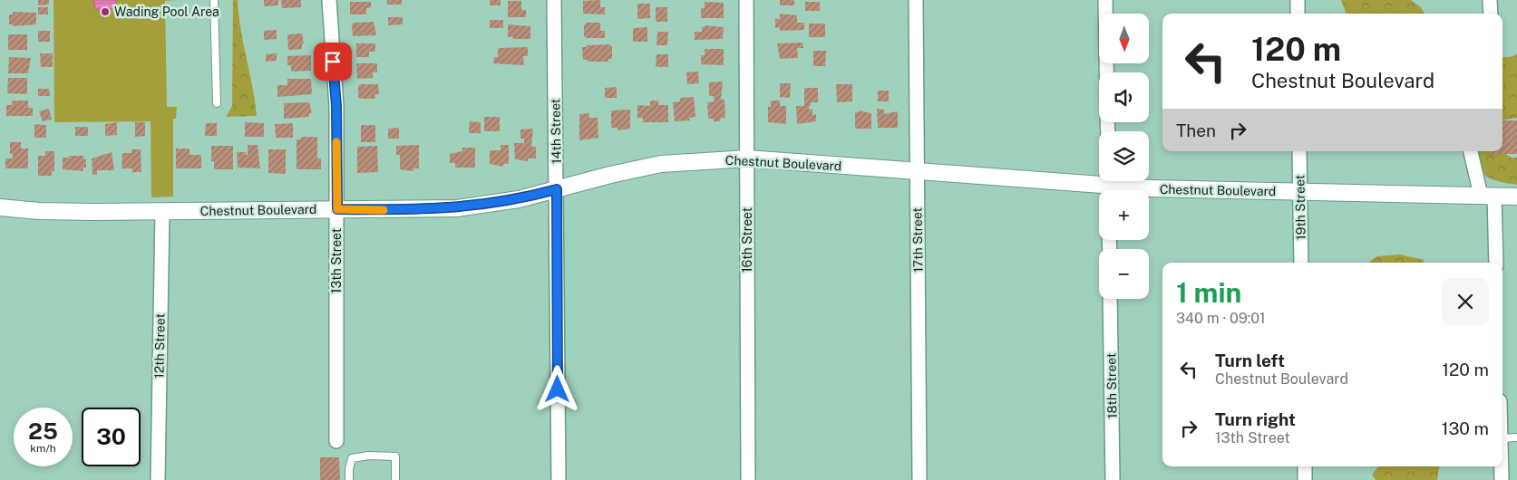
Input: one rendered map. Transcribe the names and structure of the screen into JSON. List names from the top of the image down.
{
  "streets": {
    "street": [
      "14th Street",
      "Chestnut Boulevard",
      "19th Street",
      "16th Street",
      "17th Street",
      "13th Street",
      "12th Street",
      "18th Street"
    ]
  },
  "crossings": [
    ["14th Street", "Chestnut Boulevard"],
    ["Chestnut Boulevard", "19th Street"],
    ["Chestnut Boulevard", "16th Street"],
    ["Chestnut Boulevard", "17th Street"],
    ["Chestnut Boulevard", "13th Street"],
    ["Chestnut Boulevard", "12th Street"]
  ],
  "places": ["Wading Pool Area"],
  "north": "bottom",
  "page": {
    "map_buttons": ["+", "−"],
    "turn": ["120 m", "Chestnut Boulevard"],
    "then": "Then",
    "heading": ["1 min", "340 m · 09:01"],
    "list": [
      {
        "name": "Turn left",
        "note": "Chestnut Boulevard",
        "value": "120 m"
      },
      {
        "name": "Turn right",
        "note": "13th Street",
        "value": "130 m"
      }
    ],
    "speed": "25 km/h",
    "limit": "30"
  }
}
